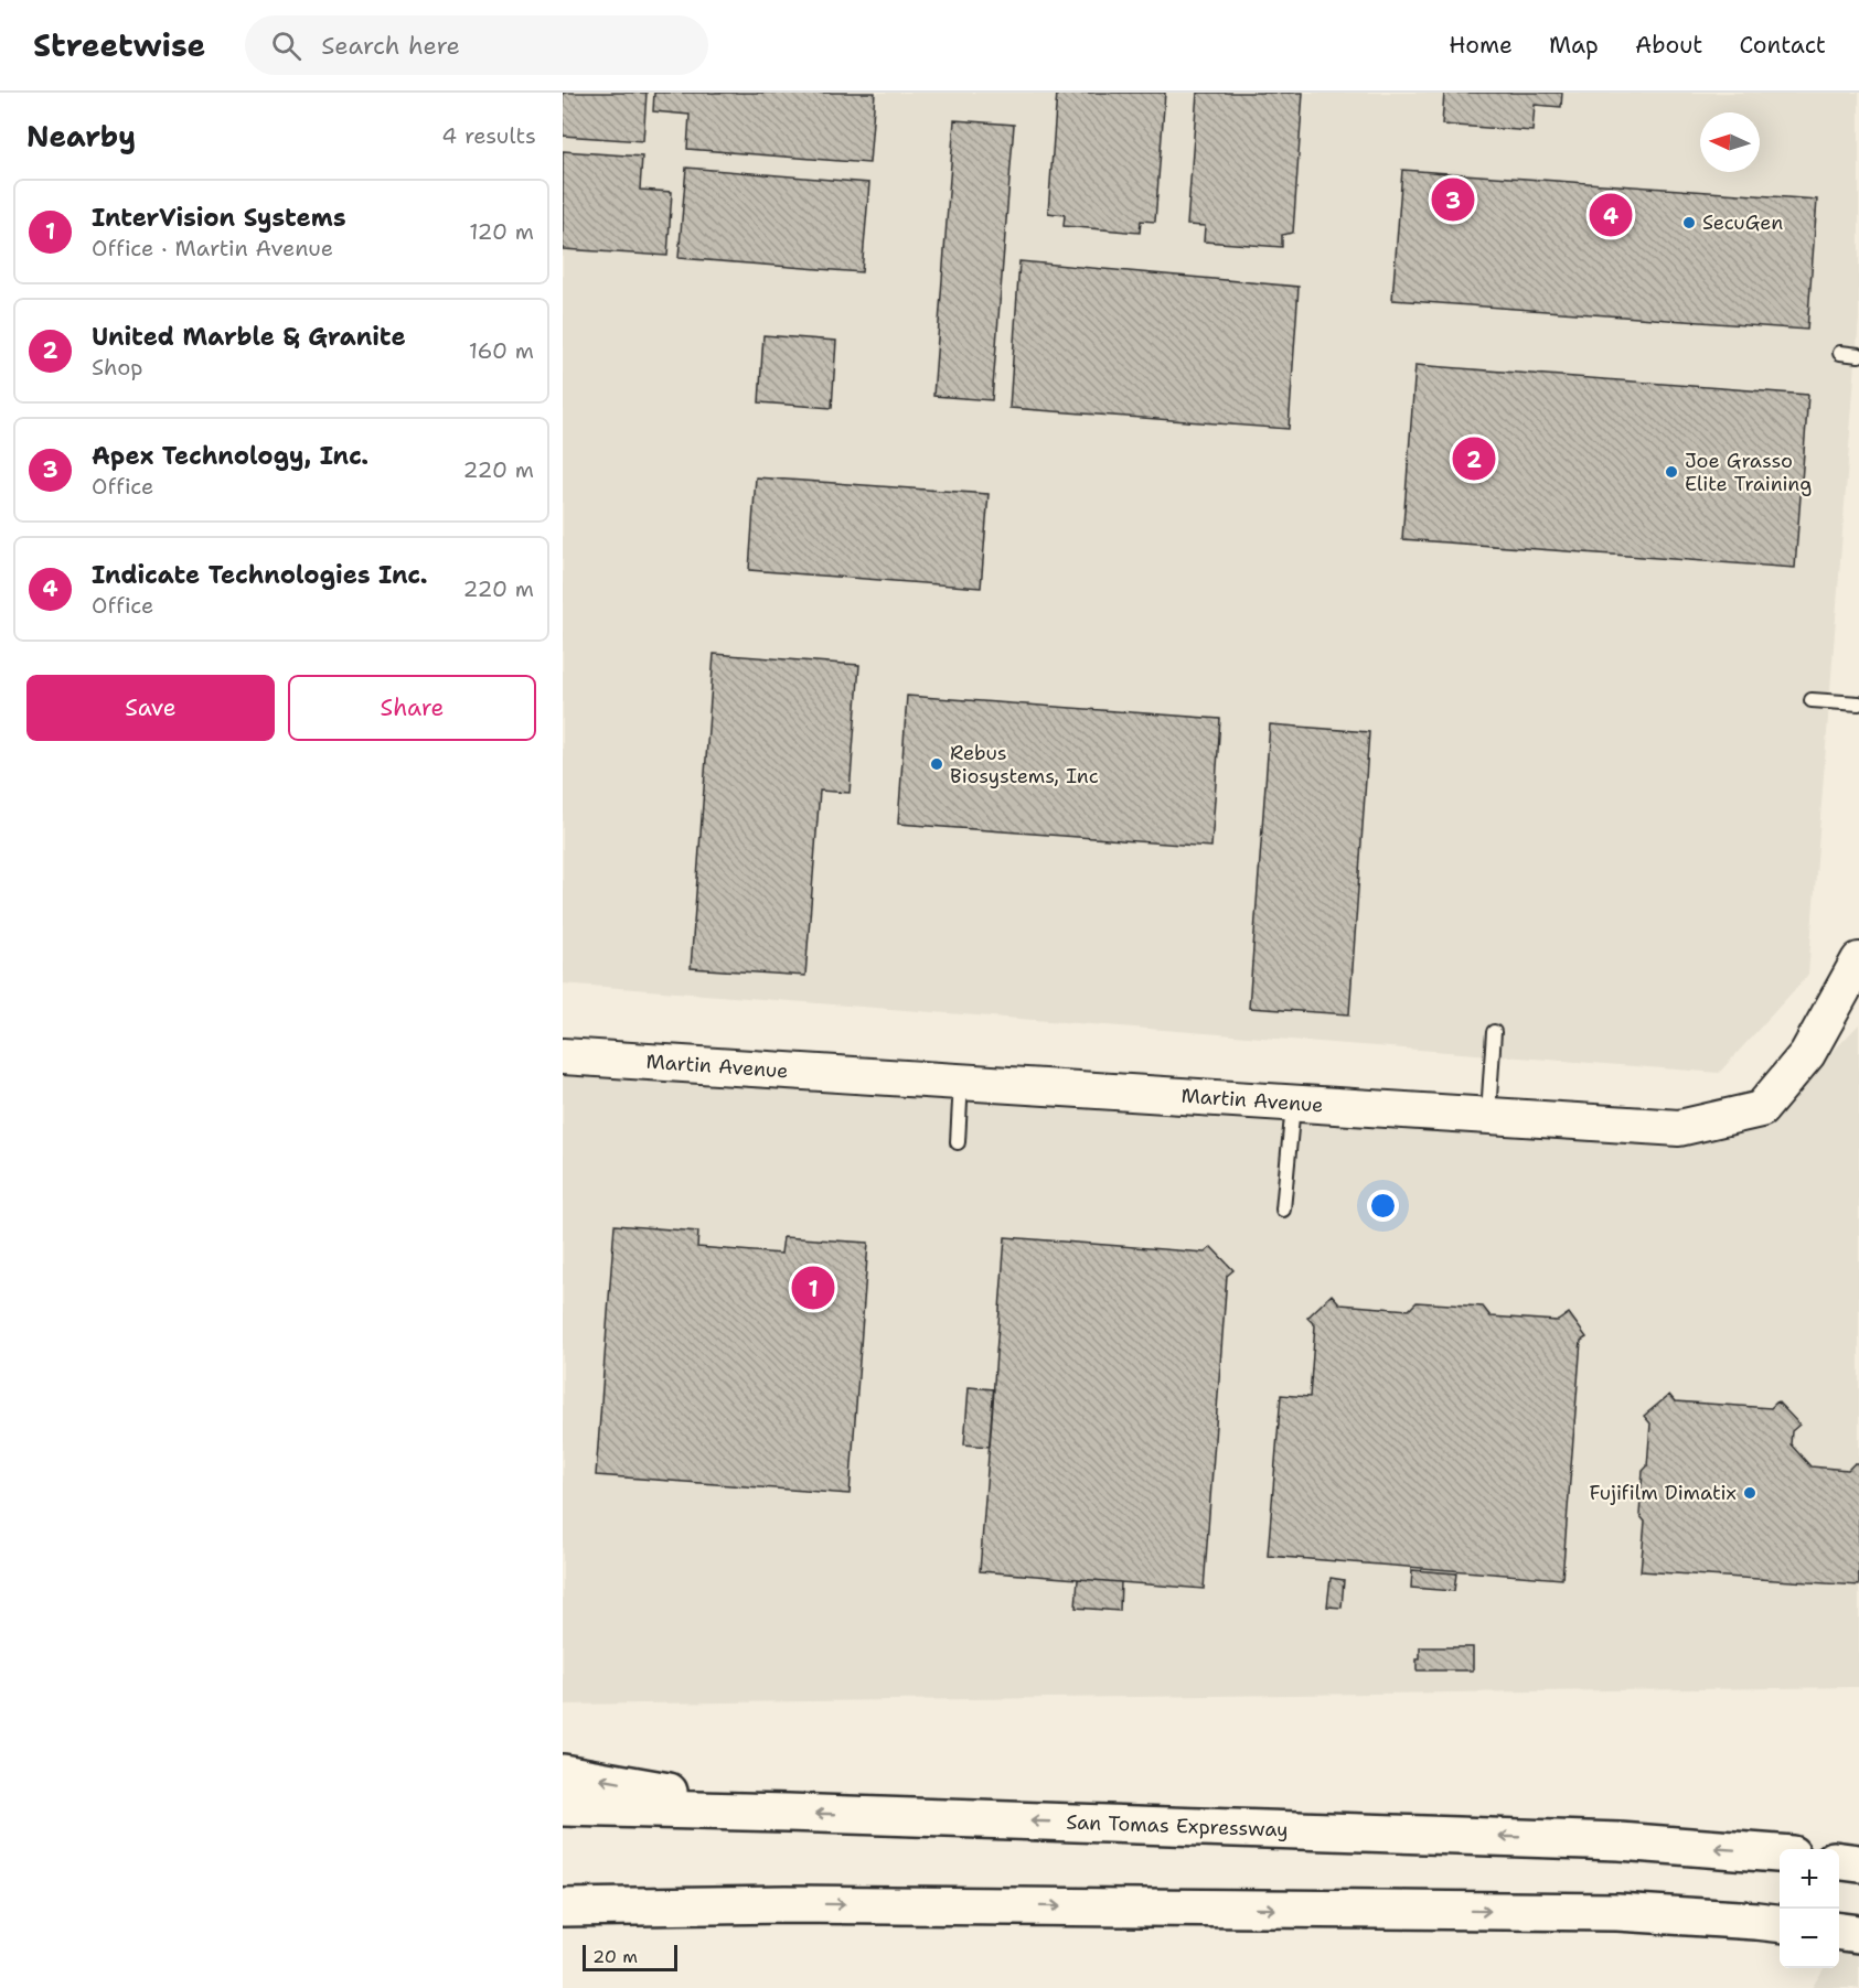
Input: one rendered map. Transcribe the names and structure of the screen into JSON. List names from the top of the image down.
{
  "streets": {
    "highway": ["San Tomas Expressway"],
    "street": ["Martin Avenue"]
  },
  "places": [
    "SecuGen",
    "Joe Grasso Elite Training",
    "Rebus Biosystems, Inc",
    "Fujifilm Dimatix"
  ],
  "scale_bar": "20 m",
  "north": "left",
  "page": {
    "header": "Streetwise",
    "search": "Search here",
    "nav": [
      "Home",
      "Map",
      "About",
      "Contact"
    ],
    "heading": ["Nearby", "4 results"],
    "pins": [
      "3",
      "4",
      "2",
      "1"
    ],
    "list": [
      {
        "mark": "1",
        "name": "InterVision Systems",
        "note": "Office · Martin Avenue",
        "value": "120 m"
      },
      {
        "mark": "2",
        "name": "United Marble & Granite",
        "note": "Shop",
        "value": "160 m"
      },
      {
        "mark": "3",
        "name": "Apex Technology, Inc.",
        "note": "Office",
        "value": "220 m"
      },
      {
        "mark": "4",
        "name": "Indicate Technologies Inc.",
        "note": "Office",
        "value": "220 m"
      }
    ],
    "buttons": ["Save", "Share"],
    "map_buttons": ["+", "−"],
    "scale": "20 m"
  }
}
